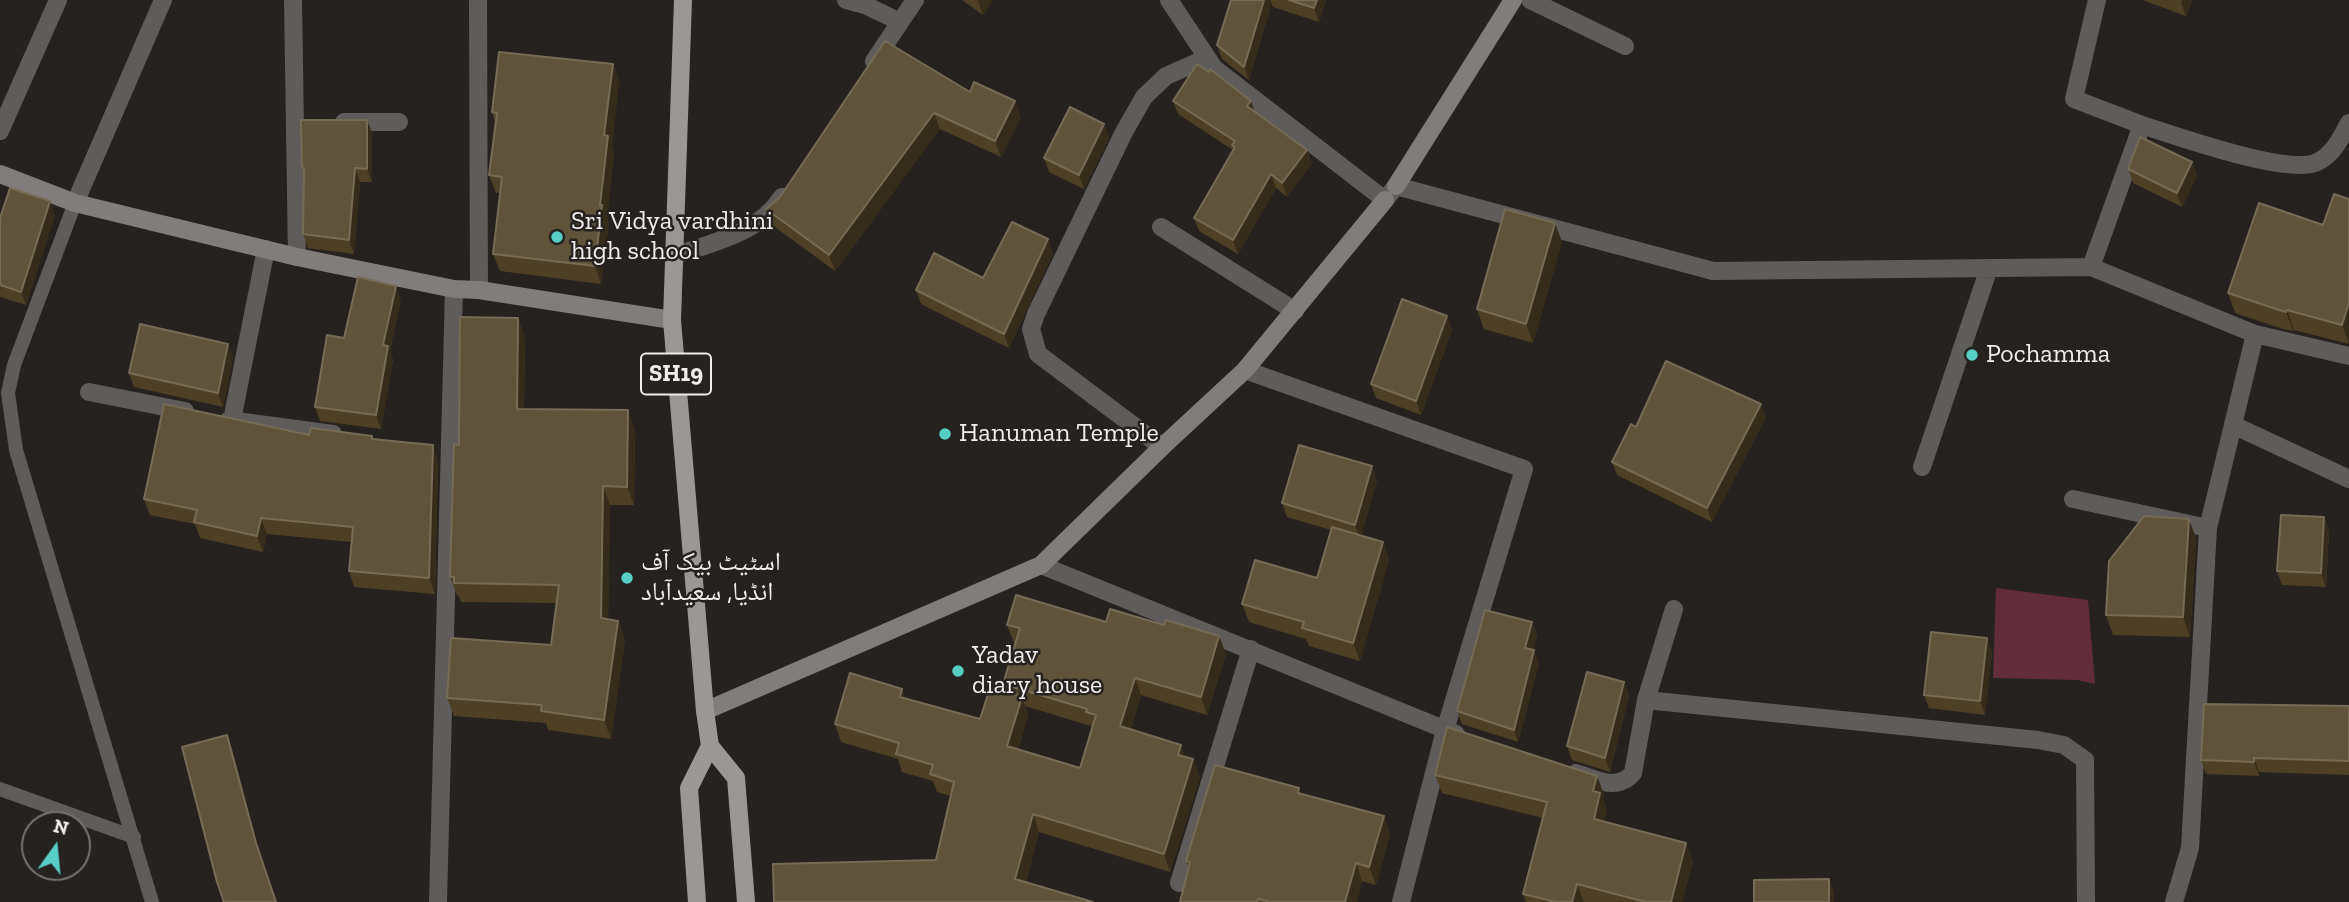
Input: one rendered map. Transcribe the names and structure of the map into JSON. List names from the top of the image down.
{
  "streets": {
    "main road": ["SH19"]
  },
  "places": [
    "Sri Vidya vardhini high school",
    "Pochamma",
    "Hanuman Temple",
    "اسٹیٹ بیک آف انڈیا, سعیدآباد",
    "Yadav diary house"
  ],
  "north": "top"
}
